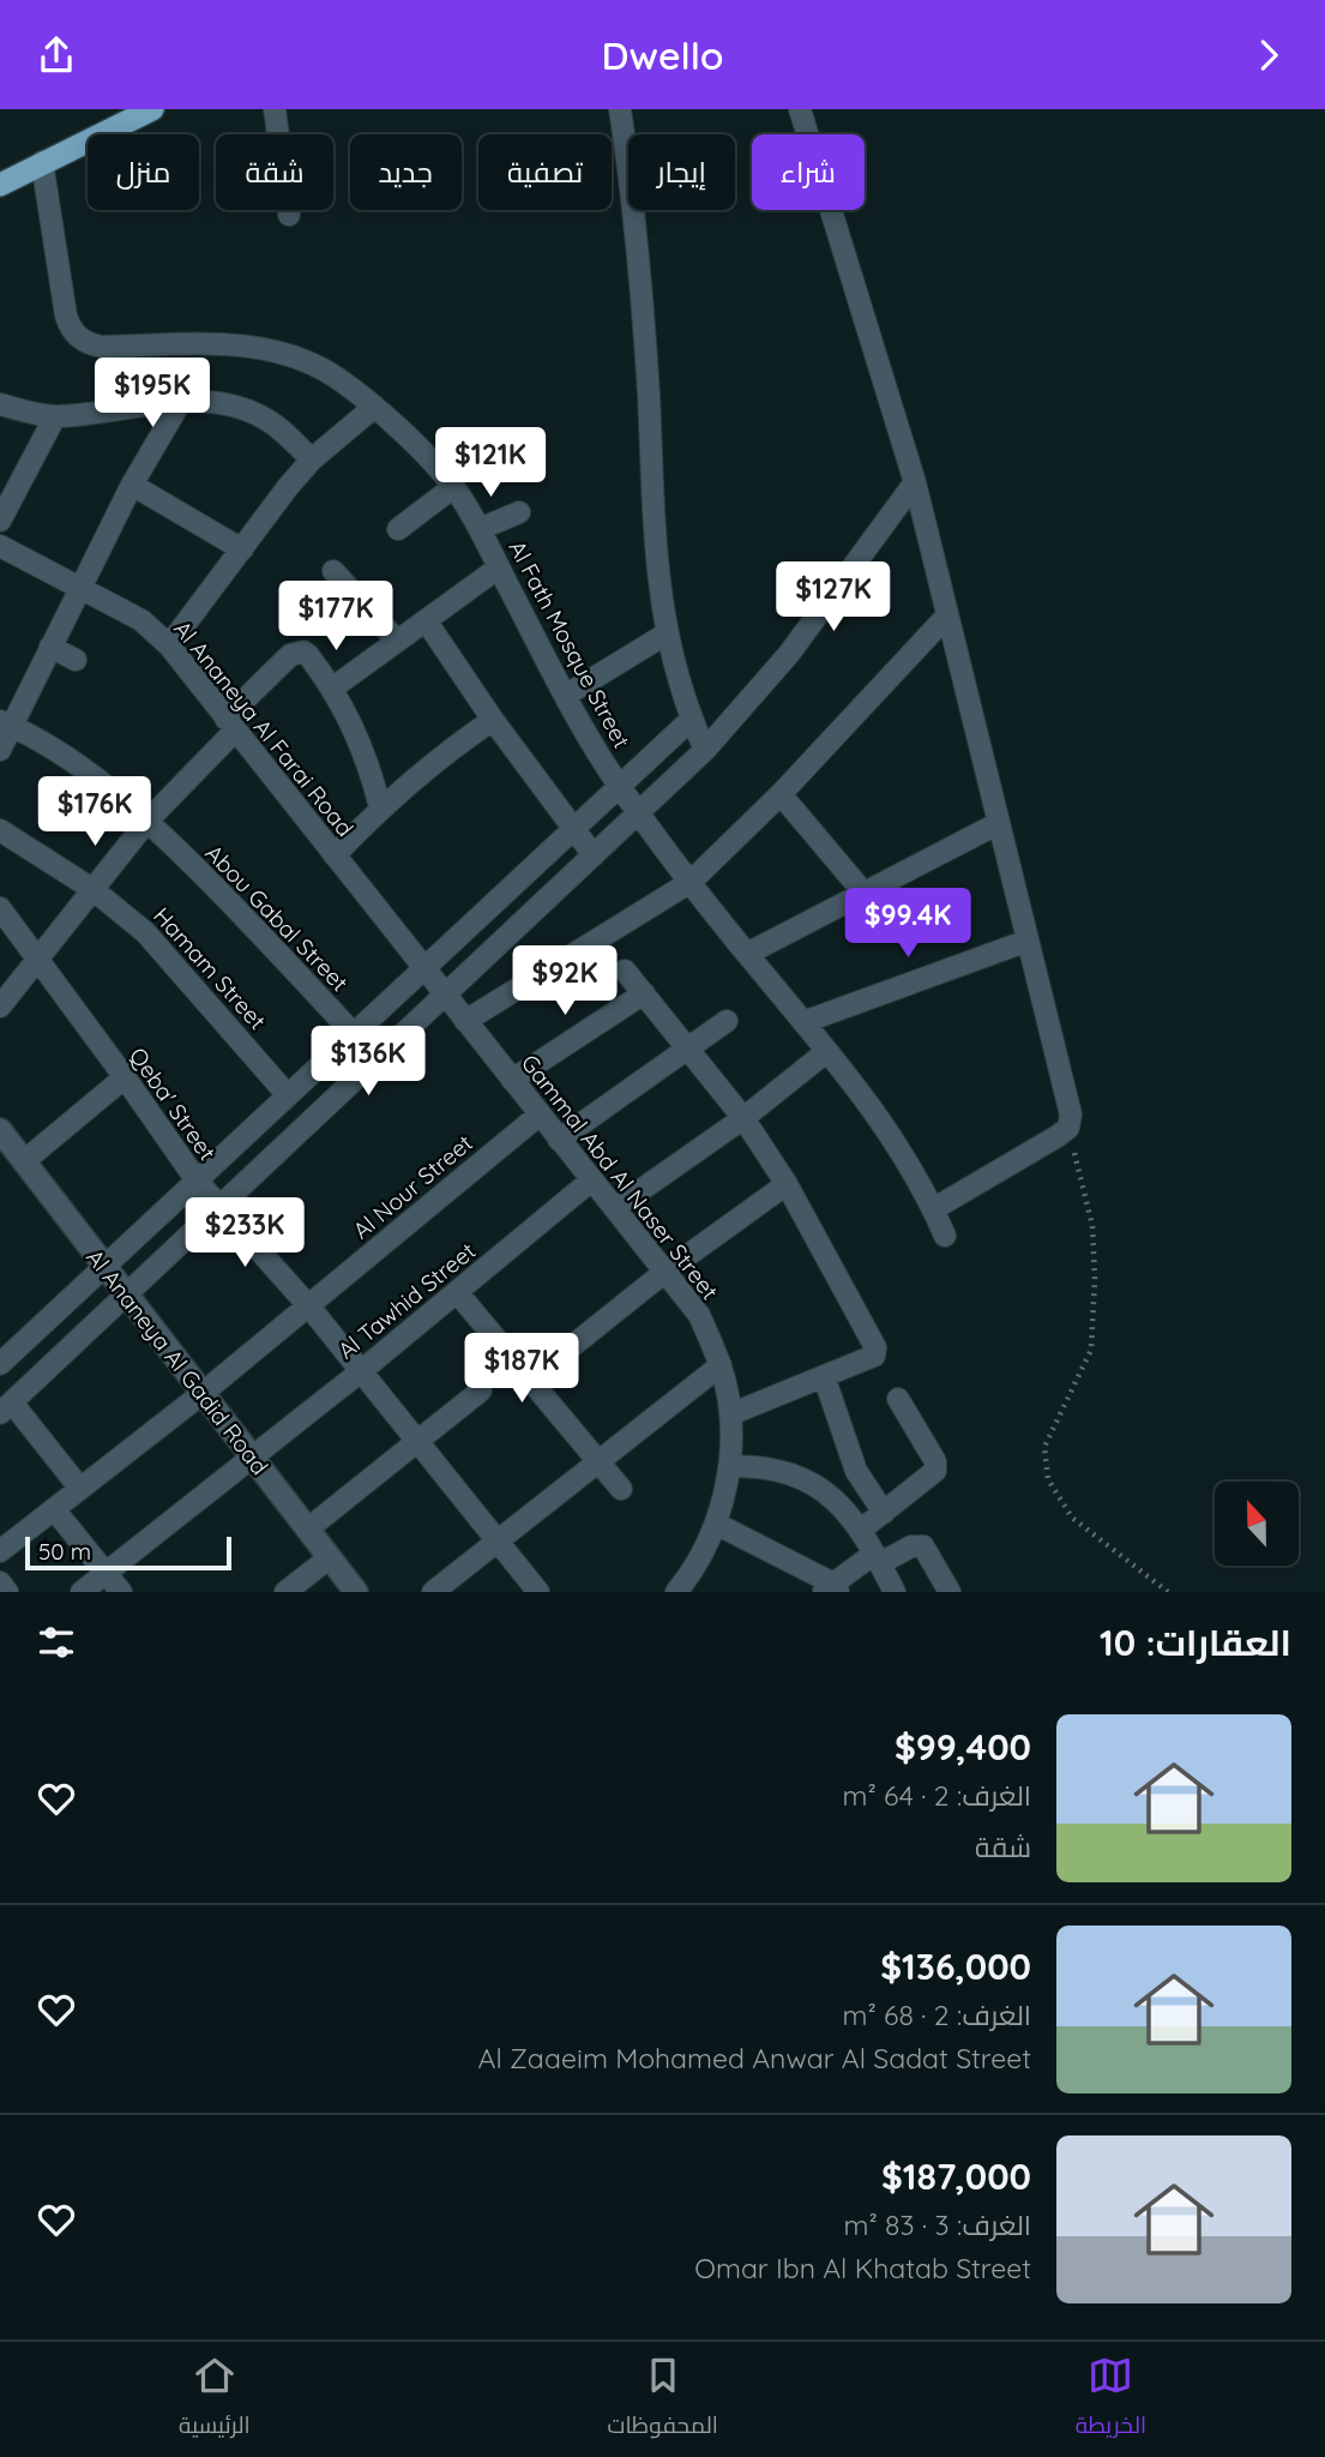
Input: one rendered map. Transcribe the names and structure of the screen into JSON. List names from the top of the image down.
{
  "streets": {
    "street": [
      "Al Fath Mosque Street",
      "Al Ananeya Al Farai Road",
      "Abou Gabal Street",
      "Hamam Street",
      "Qeba' Street",
      "Gammal Abd Al Naser Street",
      "Al Nour Street",
      "Al Tawhid Street",
      "Al Ananeya Al Gadid Road"
    ]
  },
  "crossings": [
    ["Al Ananeya Al Farai Road", "Gammal Abd Al Naser Street"],
    ["Qeba' Street", "Al Nour Street"],
    ["Qeba' Street", "Al Tawhid Street"],
    ["Gammal Abd Al Naser Street", "Al Nour Street"],
    ["Gammal Abd Al Naser Street", "Al Tawhid Street"],
    ["Al Nour Street", "Al Ananeya Al Gadid Road"],
    ["Al Tawhid Street", "Al Ananeya Al Gadid Road"]
  ],
  "scale_bar": "50 m",
  "north": "top",
  "page": {
    "header": "Dwello",
    "chip": [
      "شراء",
      "إيجار",
      "تصفية",
      "جديد",
      "شقة",
      "منزل"
    ],
    "price": [
      "$195K",
      "$121K",
      "$127K",
      "$177K",
      "$176K",
      "$99.4K",
      "$92K",
      "$136K",
      "$233K",
      "$187K"
    ],
    "scale": "50 m",
    "heading": "العقارات: 10",
    "list": [
      {
        "name": "$99,400",
        "note": "الغرف: 2 · 64 m² · شقة"
      },
      {
        "name": "$136,000",
        "note": "الغرف: 2 · 68 m² · Al Zaaeim Mohamed Anwar Al Sadat Street"
      },
      {
        "name": "$187,000",
        "note": "الغرف: 3 · 83 m² · Omar Ibn Al Khatab Street"
      }
    ],
    "tabs": ["الخريطة", "المحفوظات", "الرئيسية"]
  }
}
